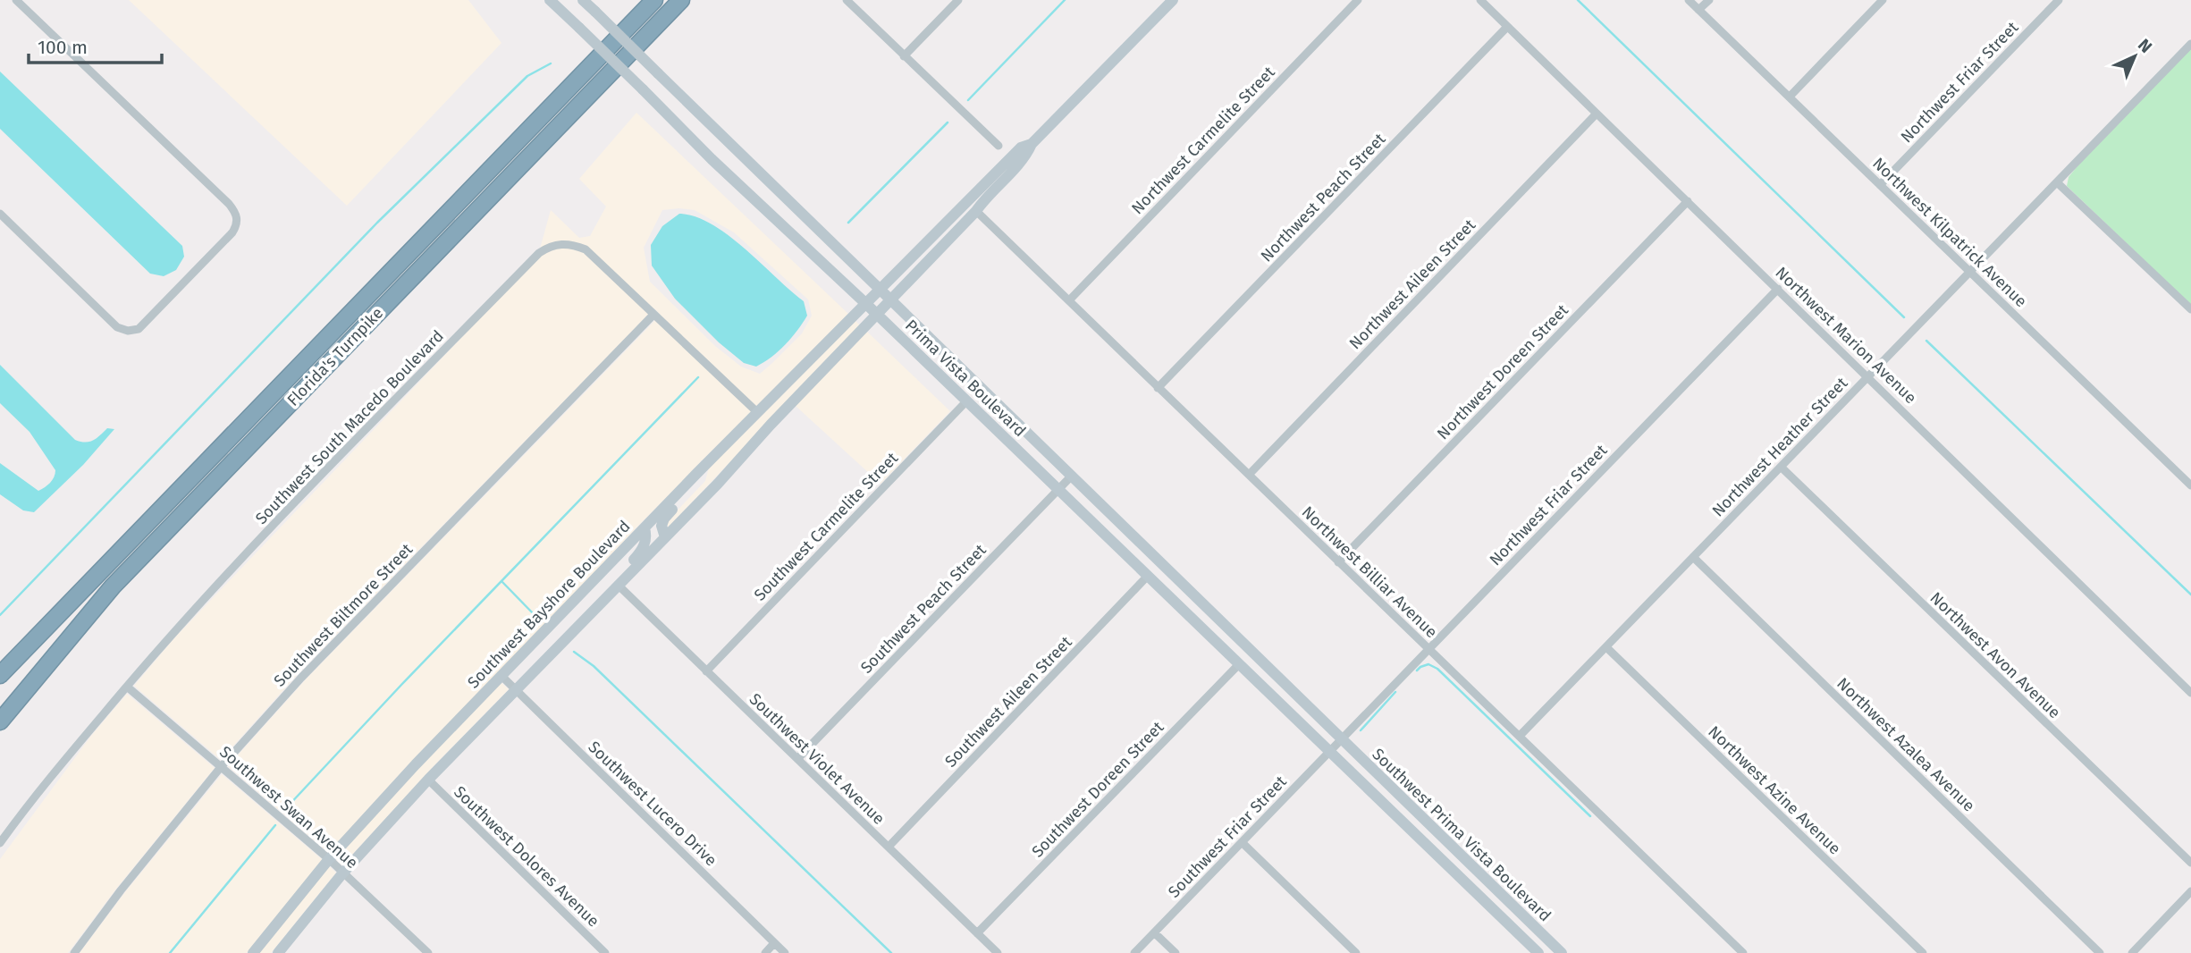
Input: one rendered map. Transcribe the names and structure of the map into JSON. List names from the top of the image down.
{
  "streets": {
    "highway": ["Florida's Turnpike"],
    "main road": ["Prima Vista Boulevard", "Southwest Bayshore Boulevard", "Southwest Prima Vista Boulevard"],
    "street": [
      "Northwest Friar Street",
      "Northwest Carmelite Street",
      "Northwest Peach Street",
      "Northwest Kilpatrick Avenue",
      "Northwest Aileen Street",
      "Northwest Marion Avenue",
      "Northwest Doreen Street",
      "Southwest South Macedo Boulevard",
      "Northwest Heather Street",
      "Southwest Carmelite Street",
      "Northwest Billiar Avenue",
      "Southwest Peach Street",
      "Southwest Biltmore Street",
      "Northwest Avon Avenue",
      "Southwest Aileen Street",
      "Northwest Azalea Avenue",
      "Southwest Violet Avenue",
      "Southwest Doreen Street",
      "Northwest Azine Avenue",
      "Southwest Lucero Drive",
      "Southwest Swan Avenue",
      "Southwest Friar Street",
      "Southwest Dolores Avenue"
    ]
  },
  "crossings": [
    ["Northwest Friar Street", "Northwest Kilpatrick Avenue"],
    ["Northwest Friar Street", "Northwest Marion Avenue"],
    ["Northwest Friar Street", "Prima Vista Boulevard"],
    ["Northwest Friar Street", "Northwest Billiar Avenue"],
    ["Northwest Friar Street", "Southwest Prima Vista Boulevard"],
    ["Northwest Friar Street", "Southwest Friar Street"],
    ["Northwest Carmelite Street", "Northwest Billiar Avenue"],
    ["Northwest Peach Street", "Northwest Marion Avenue"],
    ["Northwest Peach Street", "Northwest Billiar Avenue"],
    ["Northwest Kilpatrick Avenue", "Northwest Heather Street"],
    ["Northwest Aileen Street", "Northwest Marion Avenue"],
    ["Northwest Aileen Street", "Northwest Billiar Avenue"],
    ["Northwest Marion Avenue", "Northwest Doreen Street"],
    ["Northwest Marion Avenue", "Northwest Heather Street"],
    ["Northwest Doreen Street", "Northwest Billiar Avenue"],
    ["Prima Vista Boulevard", "Southwest Carmelite Street"],
    ["Prima Vista Boulevard", "Southwest Bayshore Boulevard"],
    ["Prima Vista Boulevard", "Southwest Peach Street"],
    ["Prima Vista Boulevard", "Southwest Aileen Street"],
    ["Prima Vista Boulevard", "Southwest Doreen Street"],
    ["Prima Vista Boulevard", "Southwest Prima Vista Boulevard"],
    ["Prima Vista Boulevard", "Southwest Friar Street"],
    ["Southwest South Macedo Boulevard", "Southwest Bayshore Boulevard"],
    ["Southwest South Macedo Boulevard", "Southwest Biltmore Street"],
    ["Southwest South Macedo Boulevard", "Southwest Swan Avenue"],
    ["Northwest Heather Street", "Northwest Billiar Avenue"],
    ["Northwest Heather Street", "Northwest Avon Avenue"],
    ["Northwest Heather Street", "Northwest Azalea Avenue"],
    ["Northwest Heather Street", "Northwest Azine Avenue"],
    ["Southwest Carmelite Street", "Southwest Violet Avenue"],
    ["Southwest Bayshore Boulevard", "Southwest Lucero Drive"],
    ["Southwest Bayshore Boulevard", "Southwest Swan Avenue"],
    ["Southwest Peach Street", "Southwest Violet Avenue"],
    ["Southwest Biltmore Street", "Southwest Swan Avenue"],
    ["Southwest Aileen Street", "Southwest Violet Avenue"],
    ["Southwest Violet Avenue", "Southwest Doreen Street"],
    ["Southwest Prima Vista Boulevard", "Southwest Friar Street"]
  ],
  "scale_bar": "100 m",
  "north": "top right"
}
